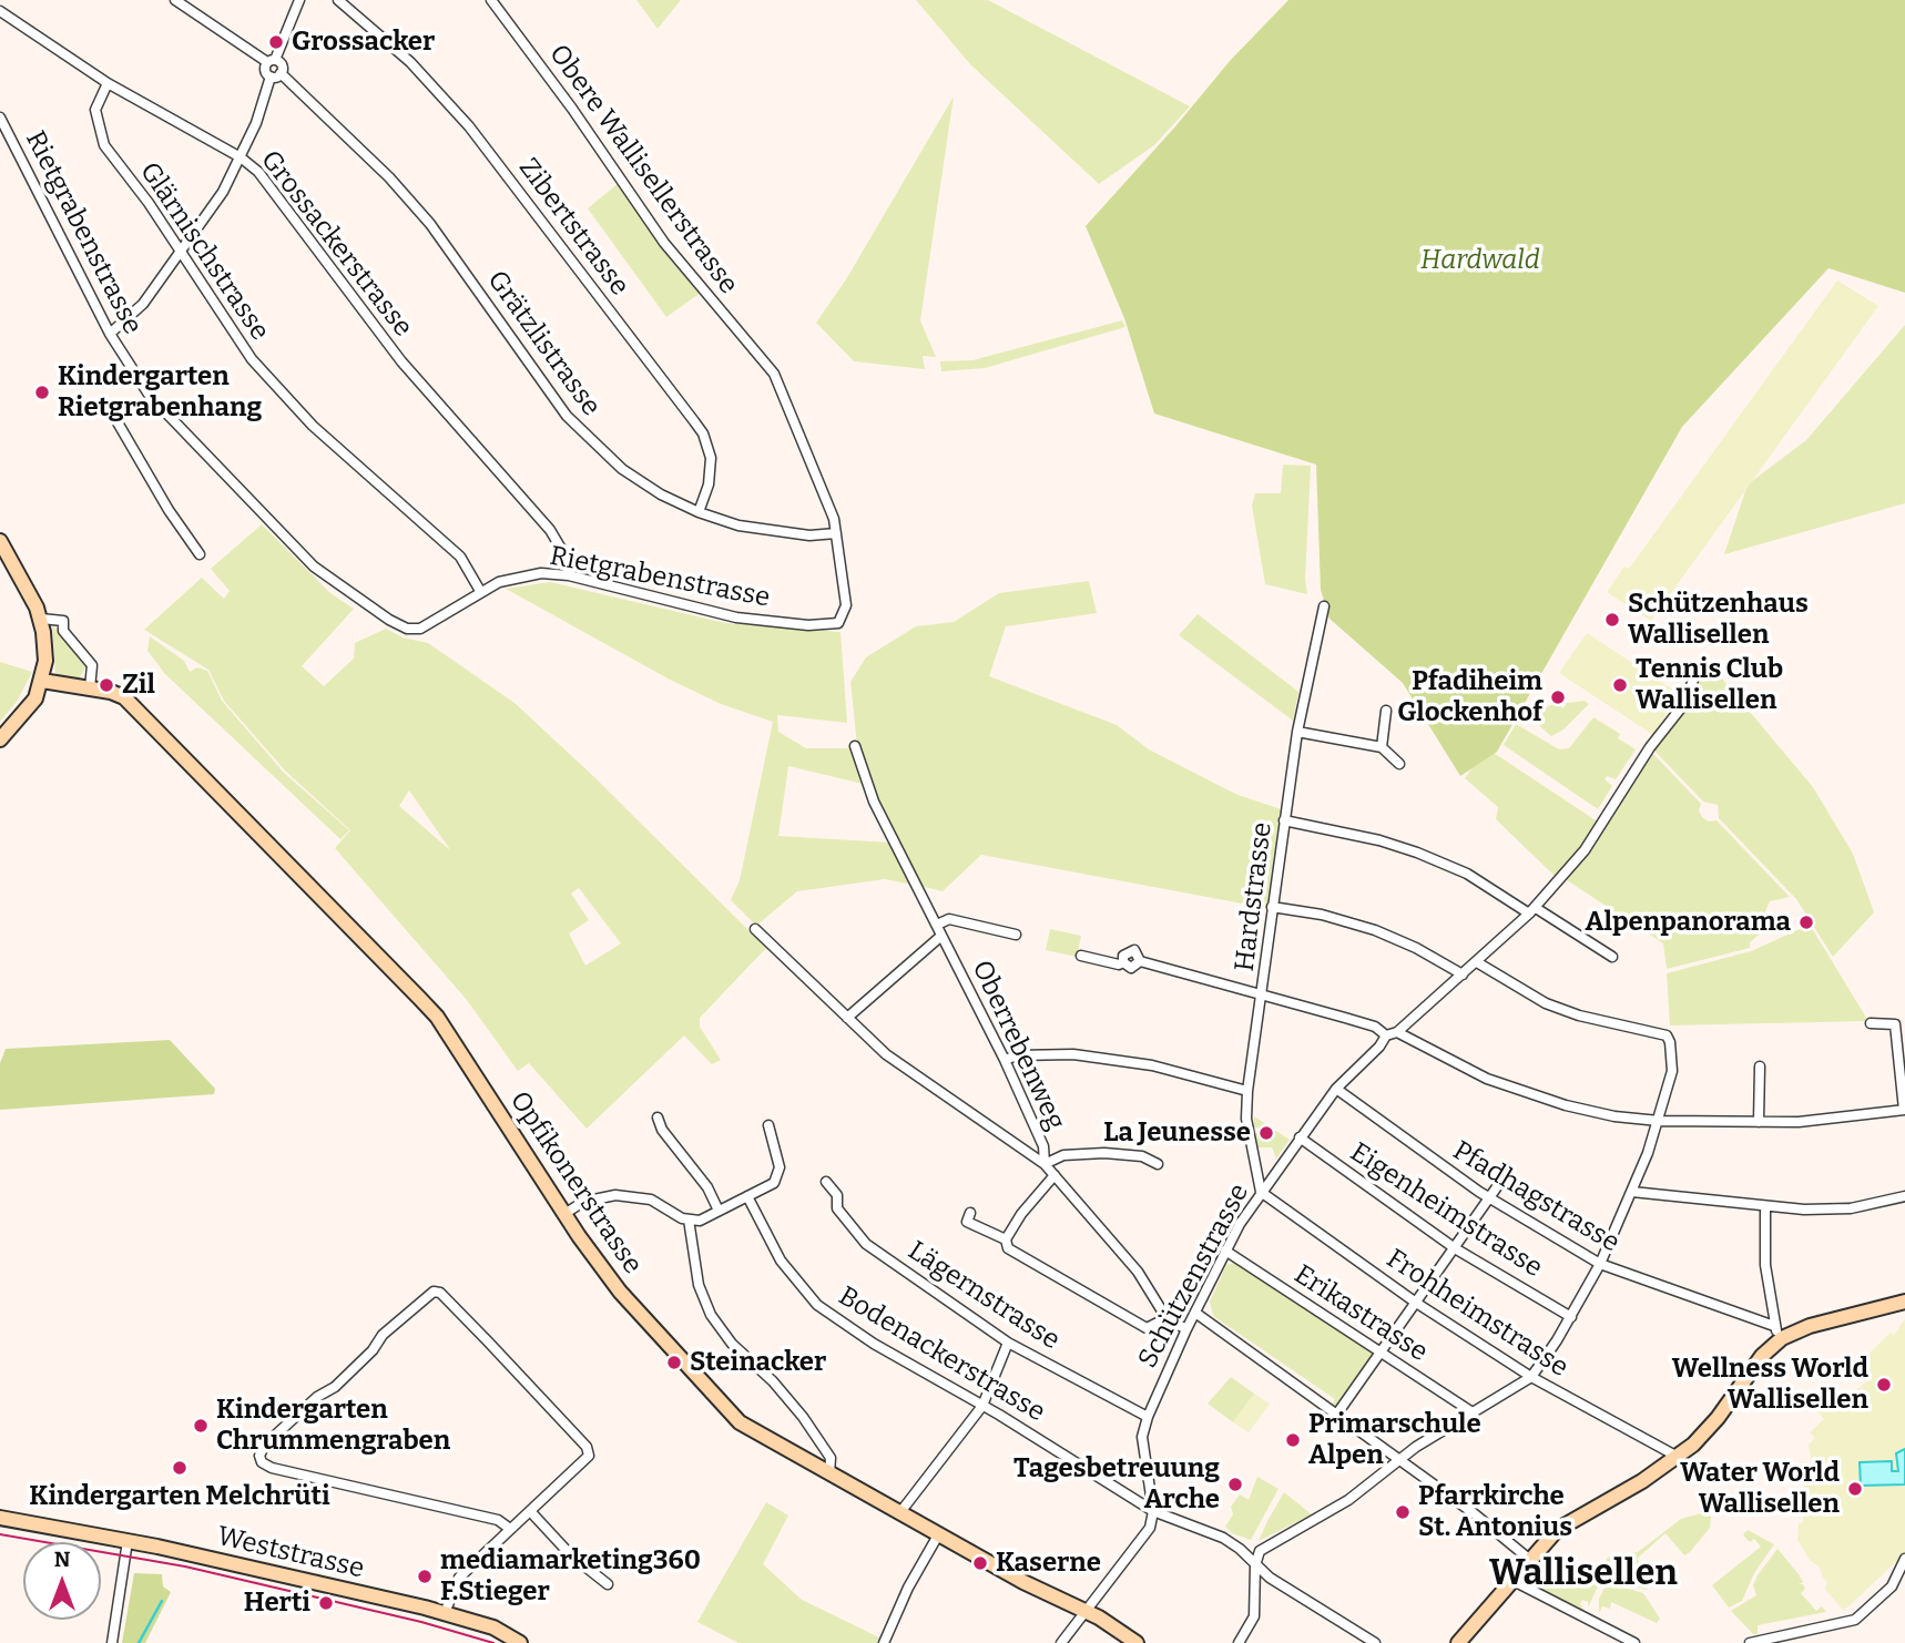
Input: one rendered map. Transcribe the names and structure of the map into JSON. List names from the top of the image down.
{
  "streets": {
    "street": [
      "Obere Wallisellerstrasse",
      "Zibertstrasse",
      "Rietgrabenstrasse",
      "Grossackerstrasse",
      "Glärnischstrasse",
      "Grätzlistrasse",
      "Hardstrasse",
      "Oberrebenweg",
      "Opfikonerstrasse",
      "Pfadhagstrasse",
      "Eigenheimstrasse",
      "Schützenstrasse",
      "Lägernstrasse",
      "Erikastrasse",
      "Frohheimstrasse",
      "Bodenackerstrasse",
      "Weststrasse"
    ]
  },
  "crossings": [
    ["Obere Wallisellerstrasse", "Rietgrabenstrasse"],
    ["Obere Wallisellerstrasse", "Grätzlistrasse"],
    ["Zibertstrasse", "Grätzlistrasse"],
    ["Rietgrabenstrasse", "Grossackerstrasse"],
    ["Rietgrabenstrasse", "Glärnischstrasse"],
    ["Grossackerstrasse", "Glärnischstrasse"],
    ["Hardstrasse", "Schützenstrasse"],
    ["Hardstrasse", "Frohheimstrasse"],
    ["Pfadhagstrasse", "Schützenstrasse"],
    ["Eigenheimstrasse", "Schützenstrasse"],
    ["Schützenstrasse", "Lägernstrasse"],
    ["Schützenstrasse", "Erikastrasse"],
    ["Schützenstrasse", "Frohheimstrasse"],
    ["Schützenstrasse", "Bodenackerstrasse"]
  ],
  "districts": ["Wallisellen"],
  "parks": ["Hardwald"],
  "places": [
    "Grossacker",
    "Kindergarten Rietgrabenhang",
    "Schützenhaus Wallisellen",
    "Zil",
    "Tennis Club Wallisellen",
    "Pfadiheim Glockenhof",
    "Alpenpanorama",
    "La Jeunesse",
    "Steinacker",
    "Wellness World Wallisellen",
    "Kindergarten Chrummengraben",
    "Primarschule Alpen",
    "Kindergarten Melchrüti",
    "Tagesbetreuung Arche",
    "Water World Wallisellen",
    "Pfarrkirche St. Antonius",
    "Kaserne",
    "mediamarketing360 F.Stieger",
    "Herti"
  ],
  "north": "top"
}
